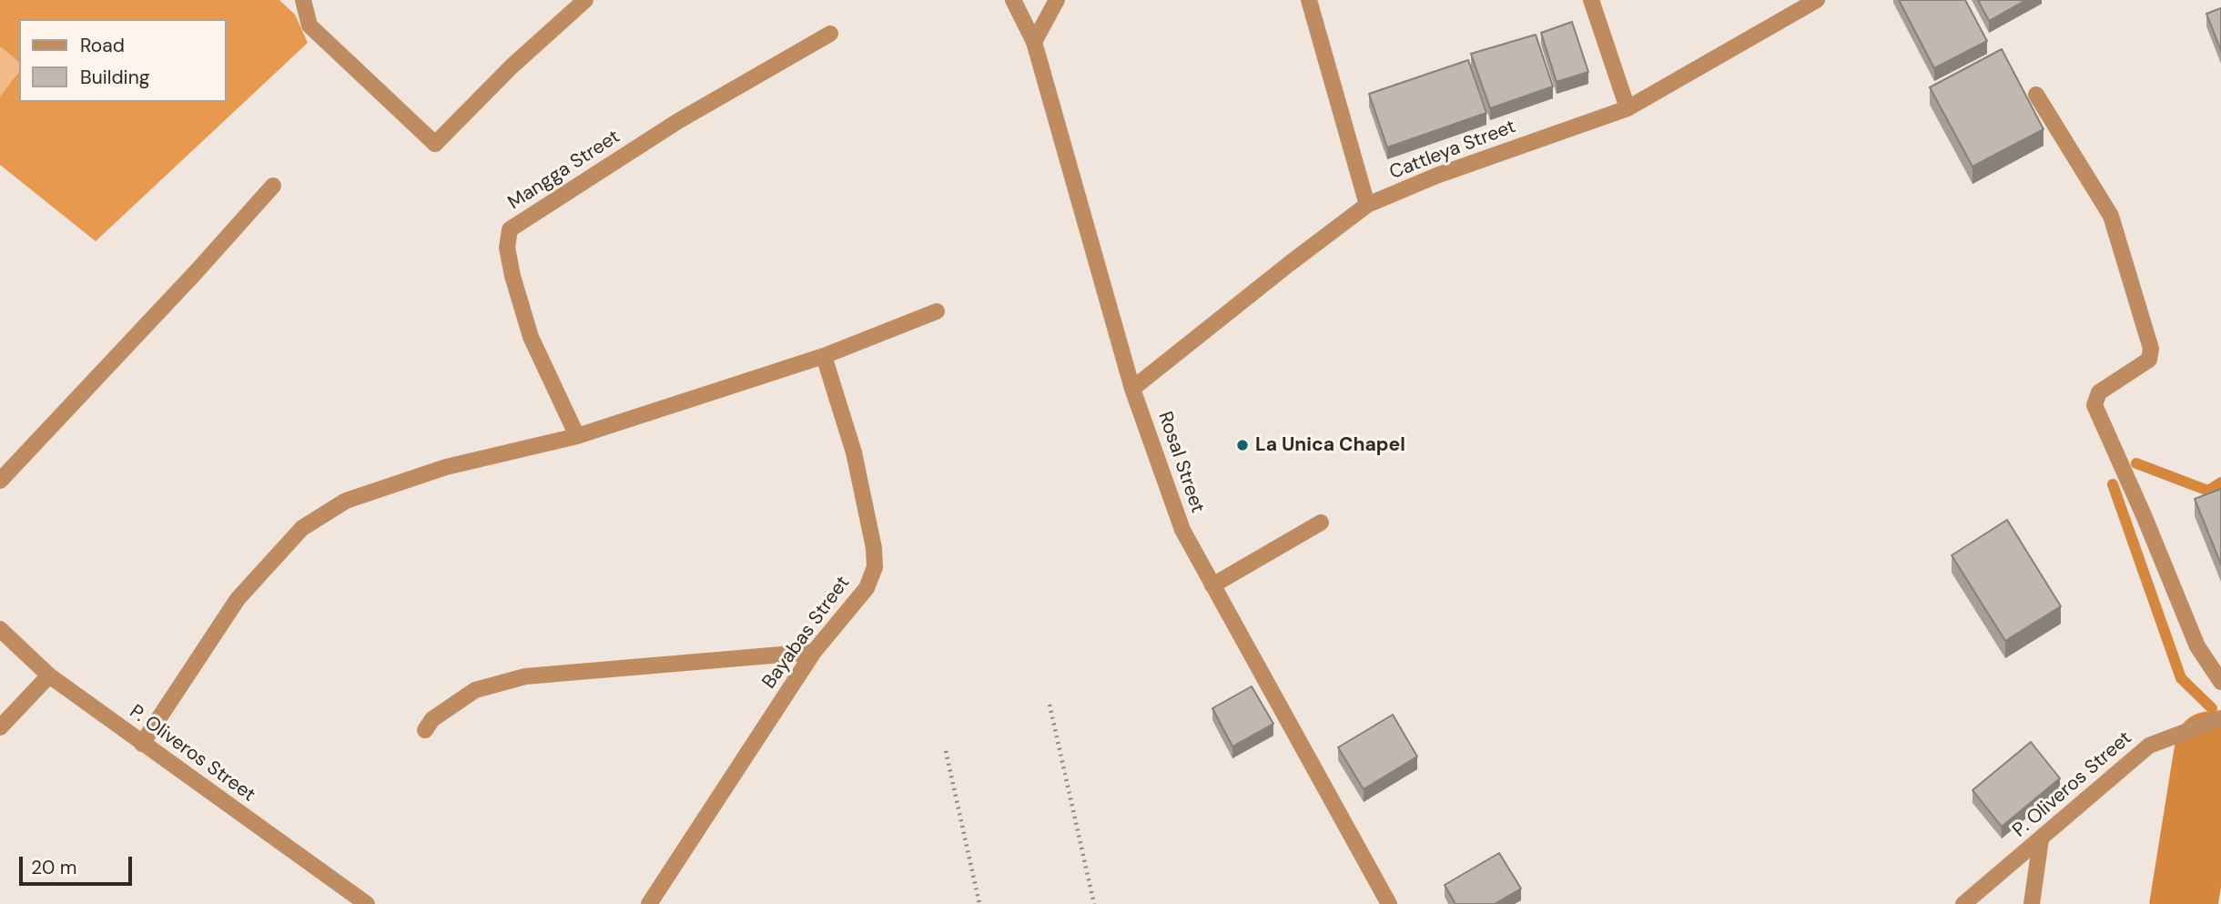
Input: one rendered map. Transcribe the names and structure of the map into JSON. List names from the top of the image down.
{
  "streets": {
    "street": [
      "Cattleya Street",
      "Mangga Street",
      "Rosal Street",
      "Bayabas Street",
      "P. Oliveros Street"
    ]
  },
  "crossings": [
    ["Cattleya Street", "Rosal Street"]
  ],
  "places": ["La Unica Chapel"],
  "legend": ["Road", "Building"],
  "scale_bar": "20 m"
}
